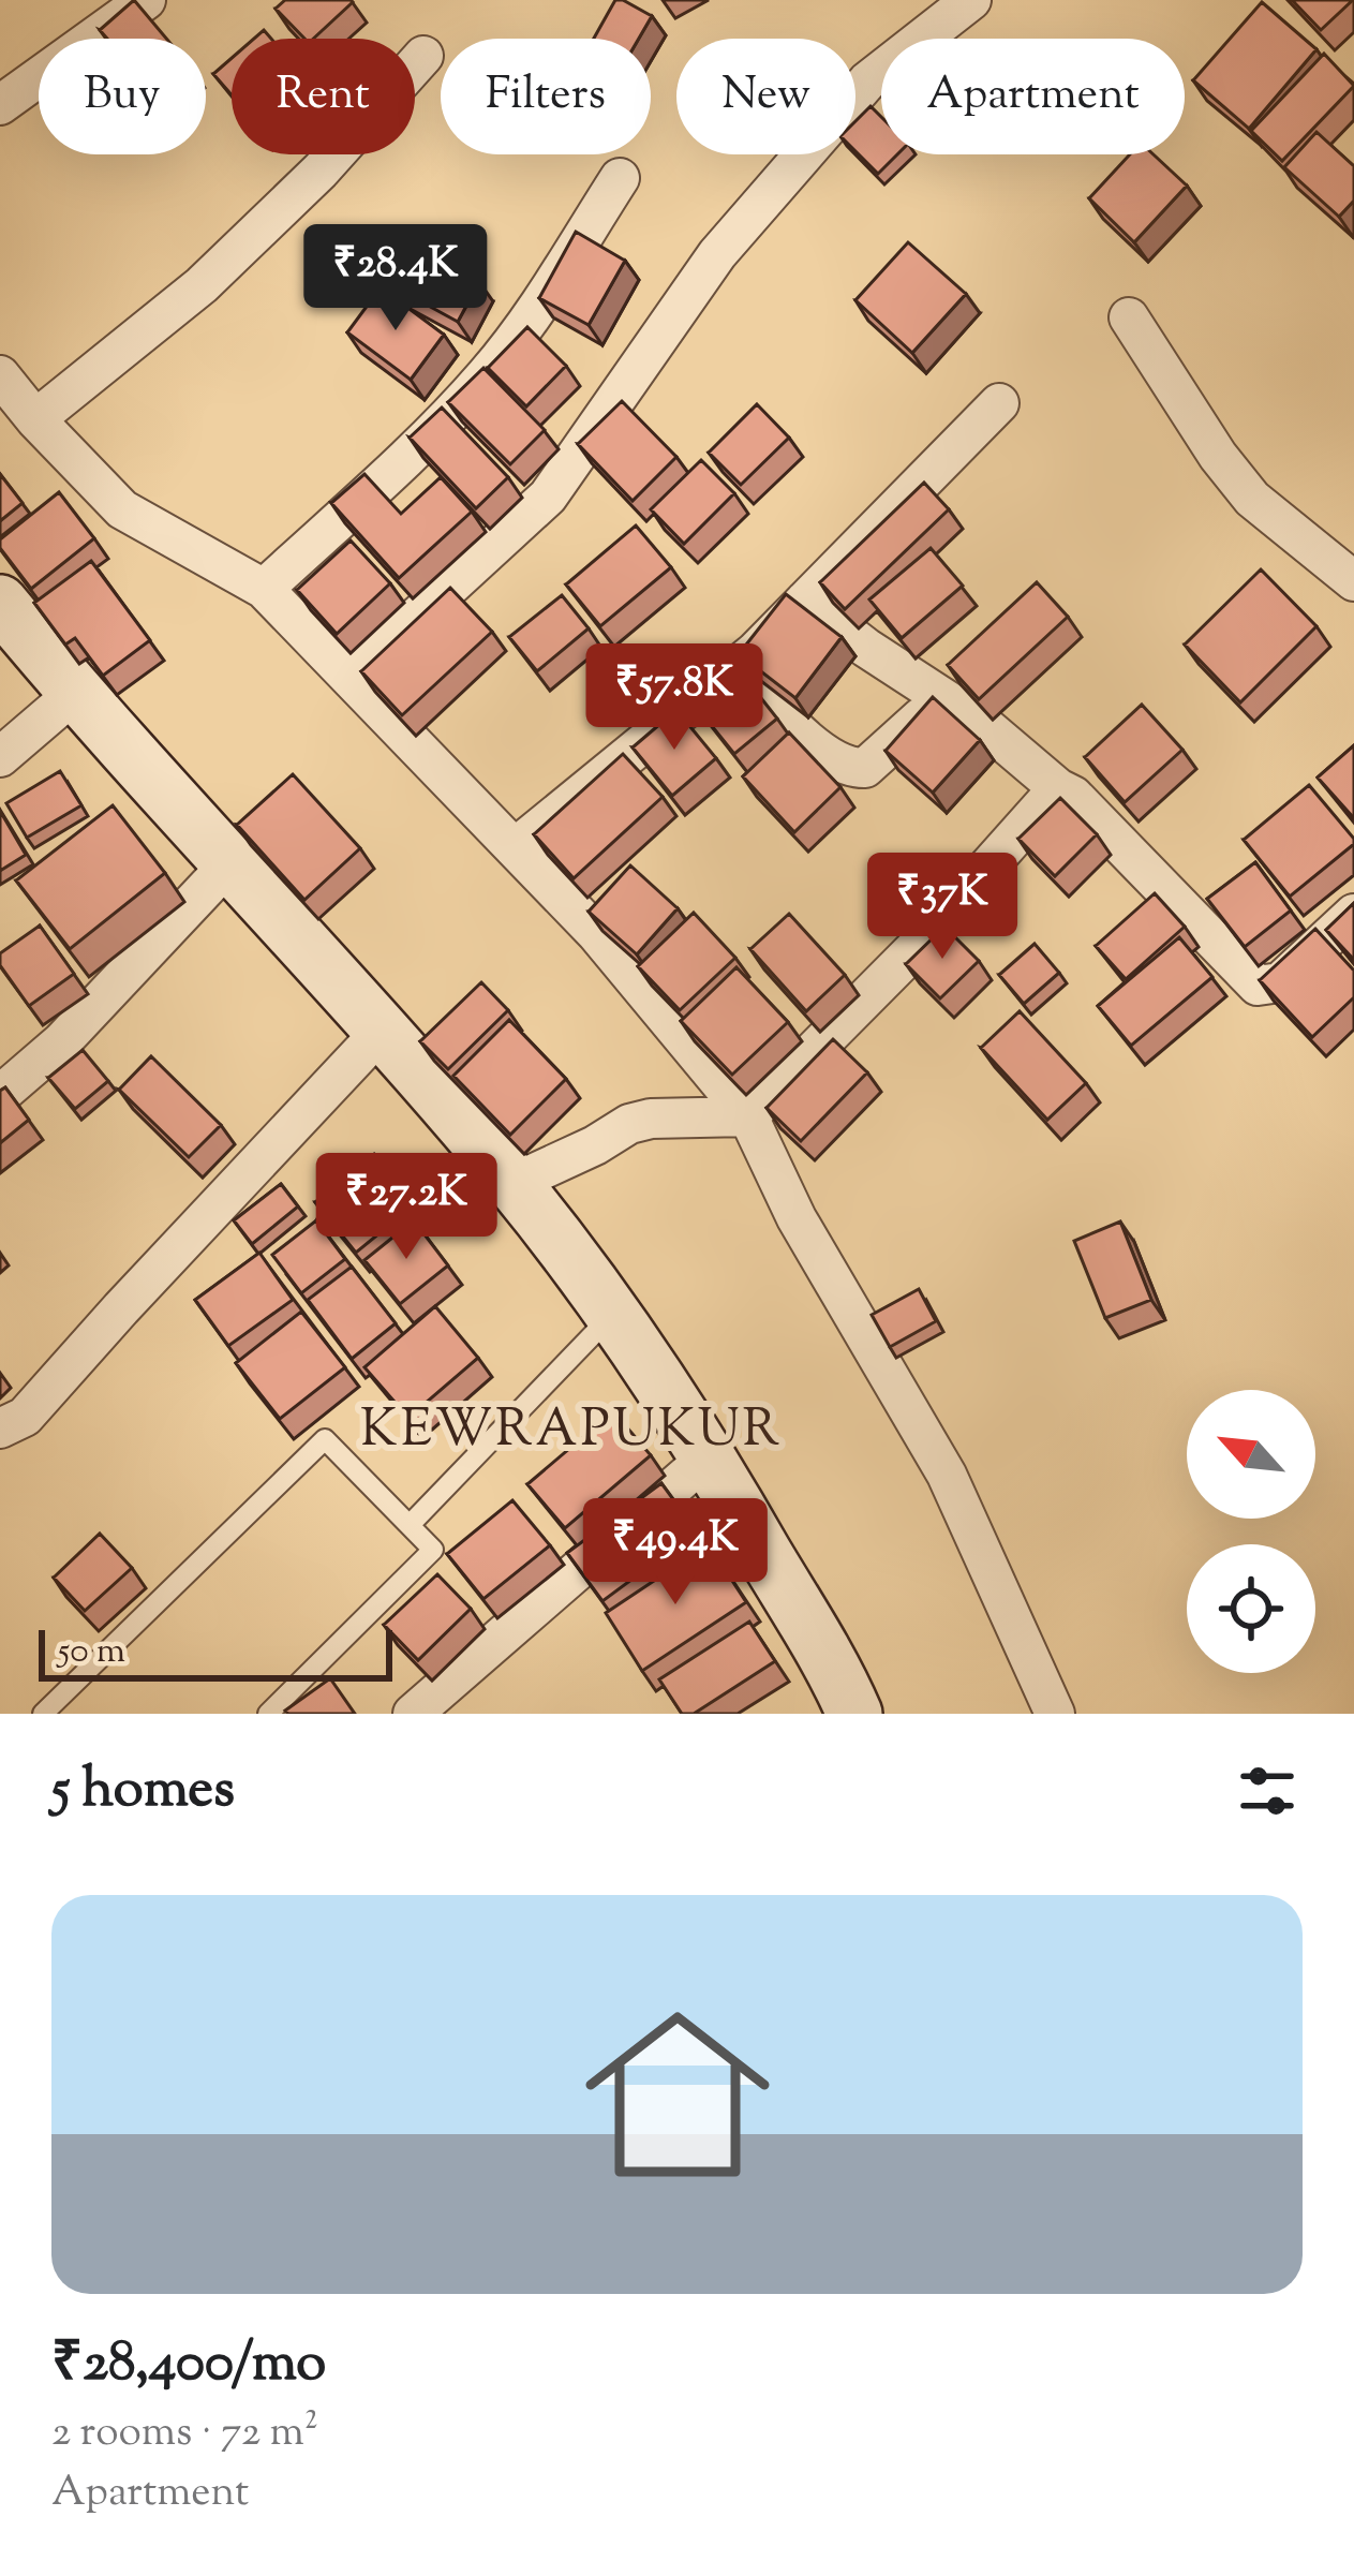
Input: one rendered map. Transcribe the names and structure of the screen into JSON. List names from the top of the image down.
{
  "districts": ["KEWRAPUKUR"],
  "scale_bar": "50 m",
  "north": "top left",
  "page": {
    "chip": [
      "Buy",
      "Rent",
      "Filters",
      "New",
      "Apartment"
    ],
    "price": [
      "₹28.4K",
      "₹57.8K",
      "₹37K",
      "₹27.2K",
      "₹49.4K"
    ],
    "scale": "50 m",
    "heading": "5 homes",
    "list": [
      {
        "name": "₹28,400/mo",
        "note": "2 rooms · 72 m² · Apartment"
      }
    ]
  }
}
